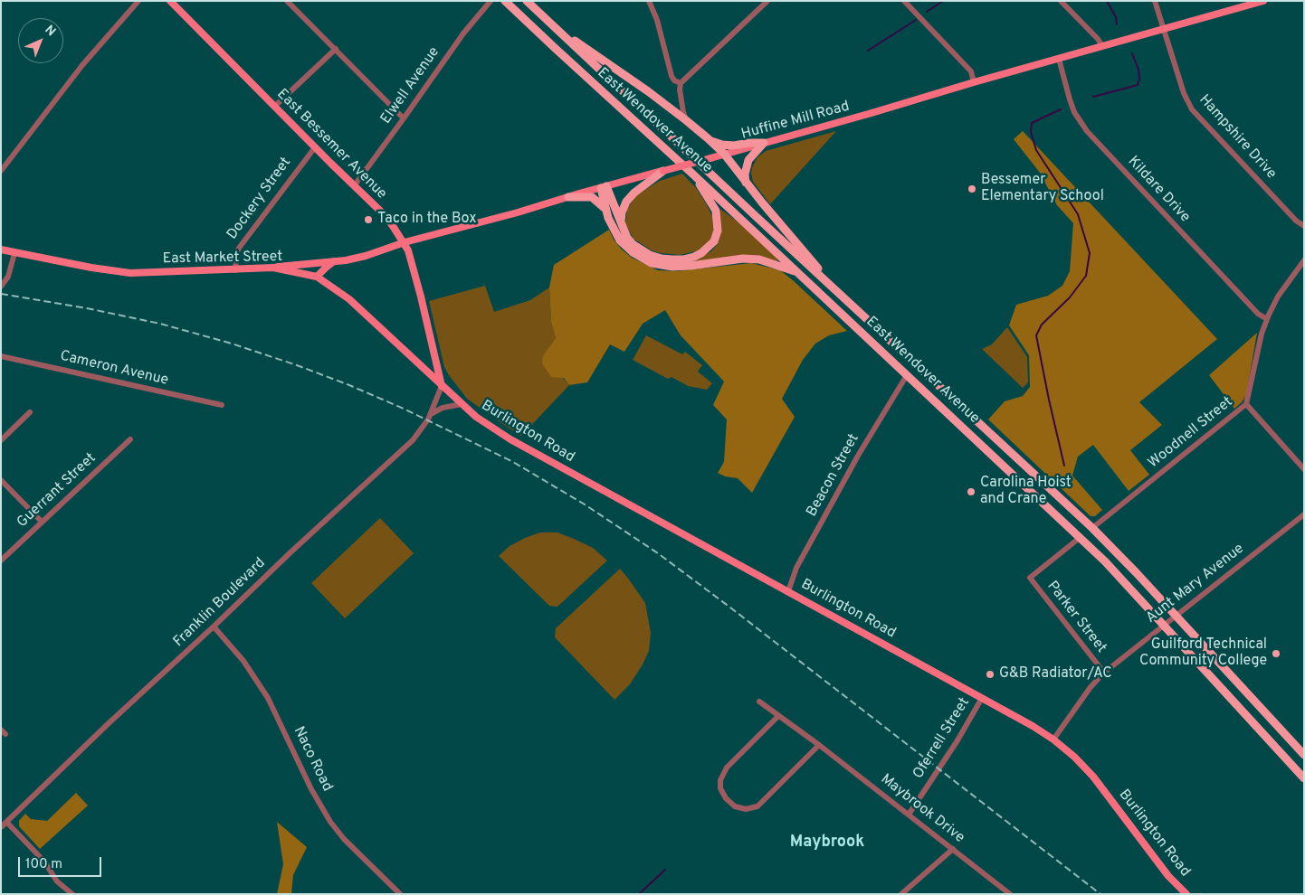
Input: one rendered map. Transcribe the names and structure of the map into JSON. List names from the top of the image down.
{
  "streets": {
    "highway": ["East Wendover Avenue"],
    "main road": [
      "Huffine Mill Road",
      "East Bessemer Avenue",
      "East Market Street",
      "Burlington Road"
    ],
    "street": [
      "Elwell Avenue",
      "Hampshire Drive",
      "Kildare Drive",
      "Dockery Street",
      "Cameron Avenue",
      "Woodnell Street",
      "Beacon Street",
      "Guerrant Street",
      "Aunt Mary Avenue",
      "Franklin Boulevard",
      "Parker Street",
      "Oferrell Street",
      "Naco Road",
      "Maybrook Drive"
    ]
  },
  "crossings": [
    ["Elwell Avenue", "East Bessemer Avenue"],
    ["East Wendover Avenue", "Woodnell Street"],
    ["East Wendover Avenue", "Beacon Street"],
    ["East Wendover Avenue", "Aunt Mary Avenue"],
    ["East Wendover Avenue", "Parker Street"],
    ["Huffine Mill Road", "Hampshire Drive"],
    ["Huffine Mill Road", "East Bessemer Avenue"],
    ["Huffine Mill Road", "Kildare Drive"],
    ["Huffine Mill Road", "East Market Street"],
    ["East Bessemer Avenue", "Dockery Street"],
    ["East Bessemer Avenue", "East Market Street"],
    ["East Bessemer Avenue", "Franklin Boulevard"],
    ["Kildare Drive", "Woodnell Street"],
    ["Dockery Street", "East Market Street"],
    ["East Market Street", "Burlington Road"],
    ["East Market Street", "Franklin Boulevard"],
    ["Burlington Road", "Beacon Street"],
    ["Burlington Road", "Aunt Mary Avenue"],
    ["Burlington Road", "Oferrell Street"],
    ["Aunt Mary Avenue", "Parker Street"],
    ["Franklin Boulevard", "Naco Road"],
    ["Oferrell Street", "Maybrook Drive"]
  ],
  "districts": ["Maybrook"],
  "places": [
    "Bessemer Elementary School",
    "Taco in the Box",
    "Carolina Hoist and Crane",
    "Guilford Technical Community College",
    "G&B Radiator/AC"
  ],
  "scale_bar": "100 m",
  "north": "top right"
}
